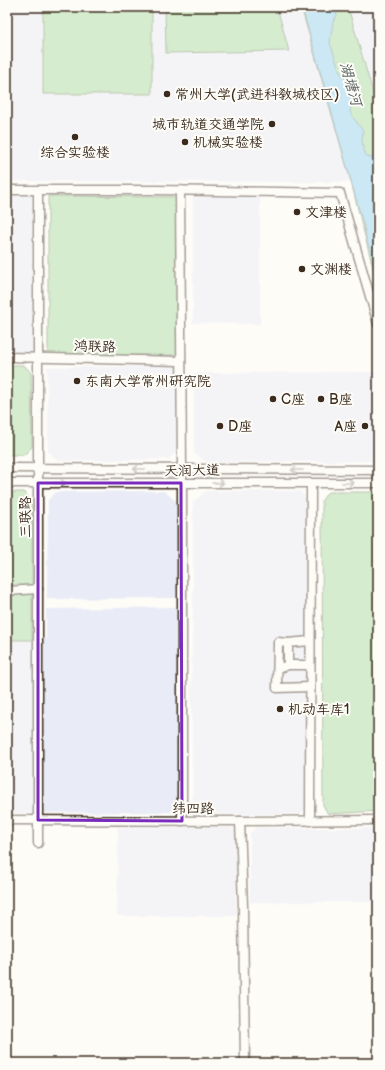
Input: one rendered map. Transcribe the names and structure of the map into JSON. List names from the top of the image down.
{
  "streets": {
    "street": [
      "鸿联路",
      "天润大道",
      "三联路",
      "纬四路"
    ]
  },
  "crossings": [
    ["鸿联路", "三联路"],
    ["天润大道", "三联路"],
    ["三联路", "纬四路"]
  ],
  "water": ["湖塘河"],
  "places": [
    "常州大学(武进科教城校区)",
    "城市轨道交通学院",
    "综合实验楼",
    "机械实验楼",
    "文津楼",
    "文渊楼",
    "东南大学常州研究院",
    "C座",
    "B座",
    "D座",
    "A座",
    "机动车库1"
  ]
}
